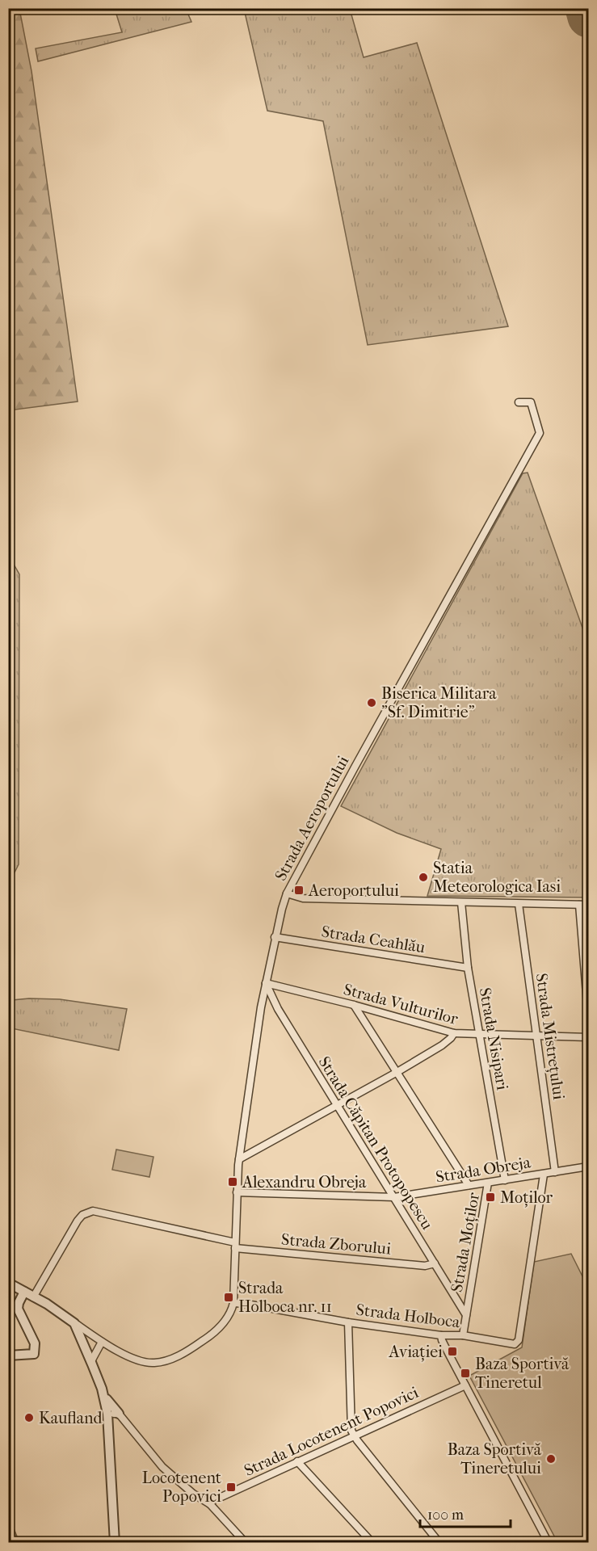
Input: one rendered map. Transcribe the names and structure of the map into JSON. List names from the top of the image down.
{
  "streets": {
    "street": [
      "Strada Aeroportului",
      "Strada Ceahlău",
      "Strada Vulturilor",
      "Strada Mistrețului",
      "Strada Nisipari",
      "Strada Căpitan Protopopescu",
      "Strada Obreja",
      "Strada Moților",
      "Strada Zborului",
      "Strada Holboca",
      "Strada Locotenent Popovici"
    ]
  },
  "crossings": [
    ["Strada Aeroportului", "Strada Ceahlău"],
    ["Strada Aeroportului", "Strada Vulturilor"],
    ["Strada Aeroportului", "Strada Căpitan Protopopescu"],
    ["Strada Aeroportului", "Strada Obreja"],
    ["Strada Aeroportului", "Strada Zborului"],
    ["Strada Aeroportului", "Strada Holboca"],
    ["Strada Ceahlău", "Strada Nisipari"],
    ["Strada Vulturilor", "Strada Mistrețului"],
    ["Strada Vulturilor", "Strada Nisipari"],
    ["Strada Vulturilor", "Strada Căpitan Protopopescu"],
    ["Strada Mistrețului", "Strada Obreja"],
    ["Strada Nisipari", "Strada Obreja"],
    ["Strada Căpitan Protopopescu", "Strada Obreja"],
    ["Strada Căpitan Protopopescu", "Strada Moților"],
    ["Strada Căpitan Protopopescu", "Strada Zborului"],
    ["Strada Obreja", "Strada Moților"],
    ["Strada Obreja", "Strada Holboca"],
    ["Strada Moților", "Strada Holboca"]
  ],
  "places": {
    "other": [
      "Biserica Militara \"Sf. Dimitrie\"",
      "Statia Meteorologica Iasi",
      "Kaufland",
      "Baza Sportivă Tineretului"
    ],
    "transit": [
      "Aeroportului",
      "Alexandru Obreja",
      "Moților",
      "Strada Holboca nr. 11",
      "Aviației",
      "Baza Sportivă Tineretul",
      "Locotenent Popovici"
    ]
  },
  "scale_bar": "100 m"
}
